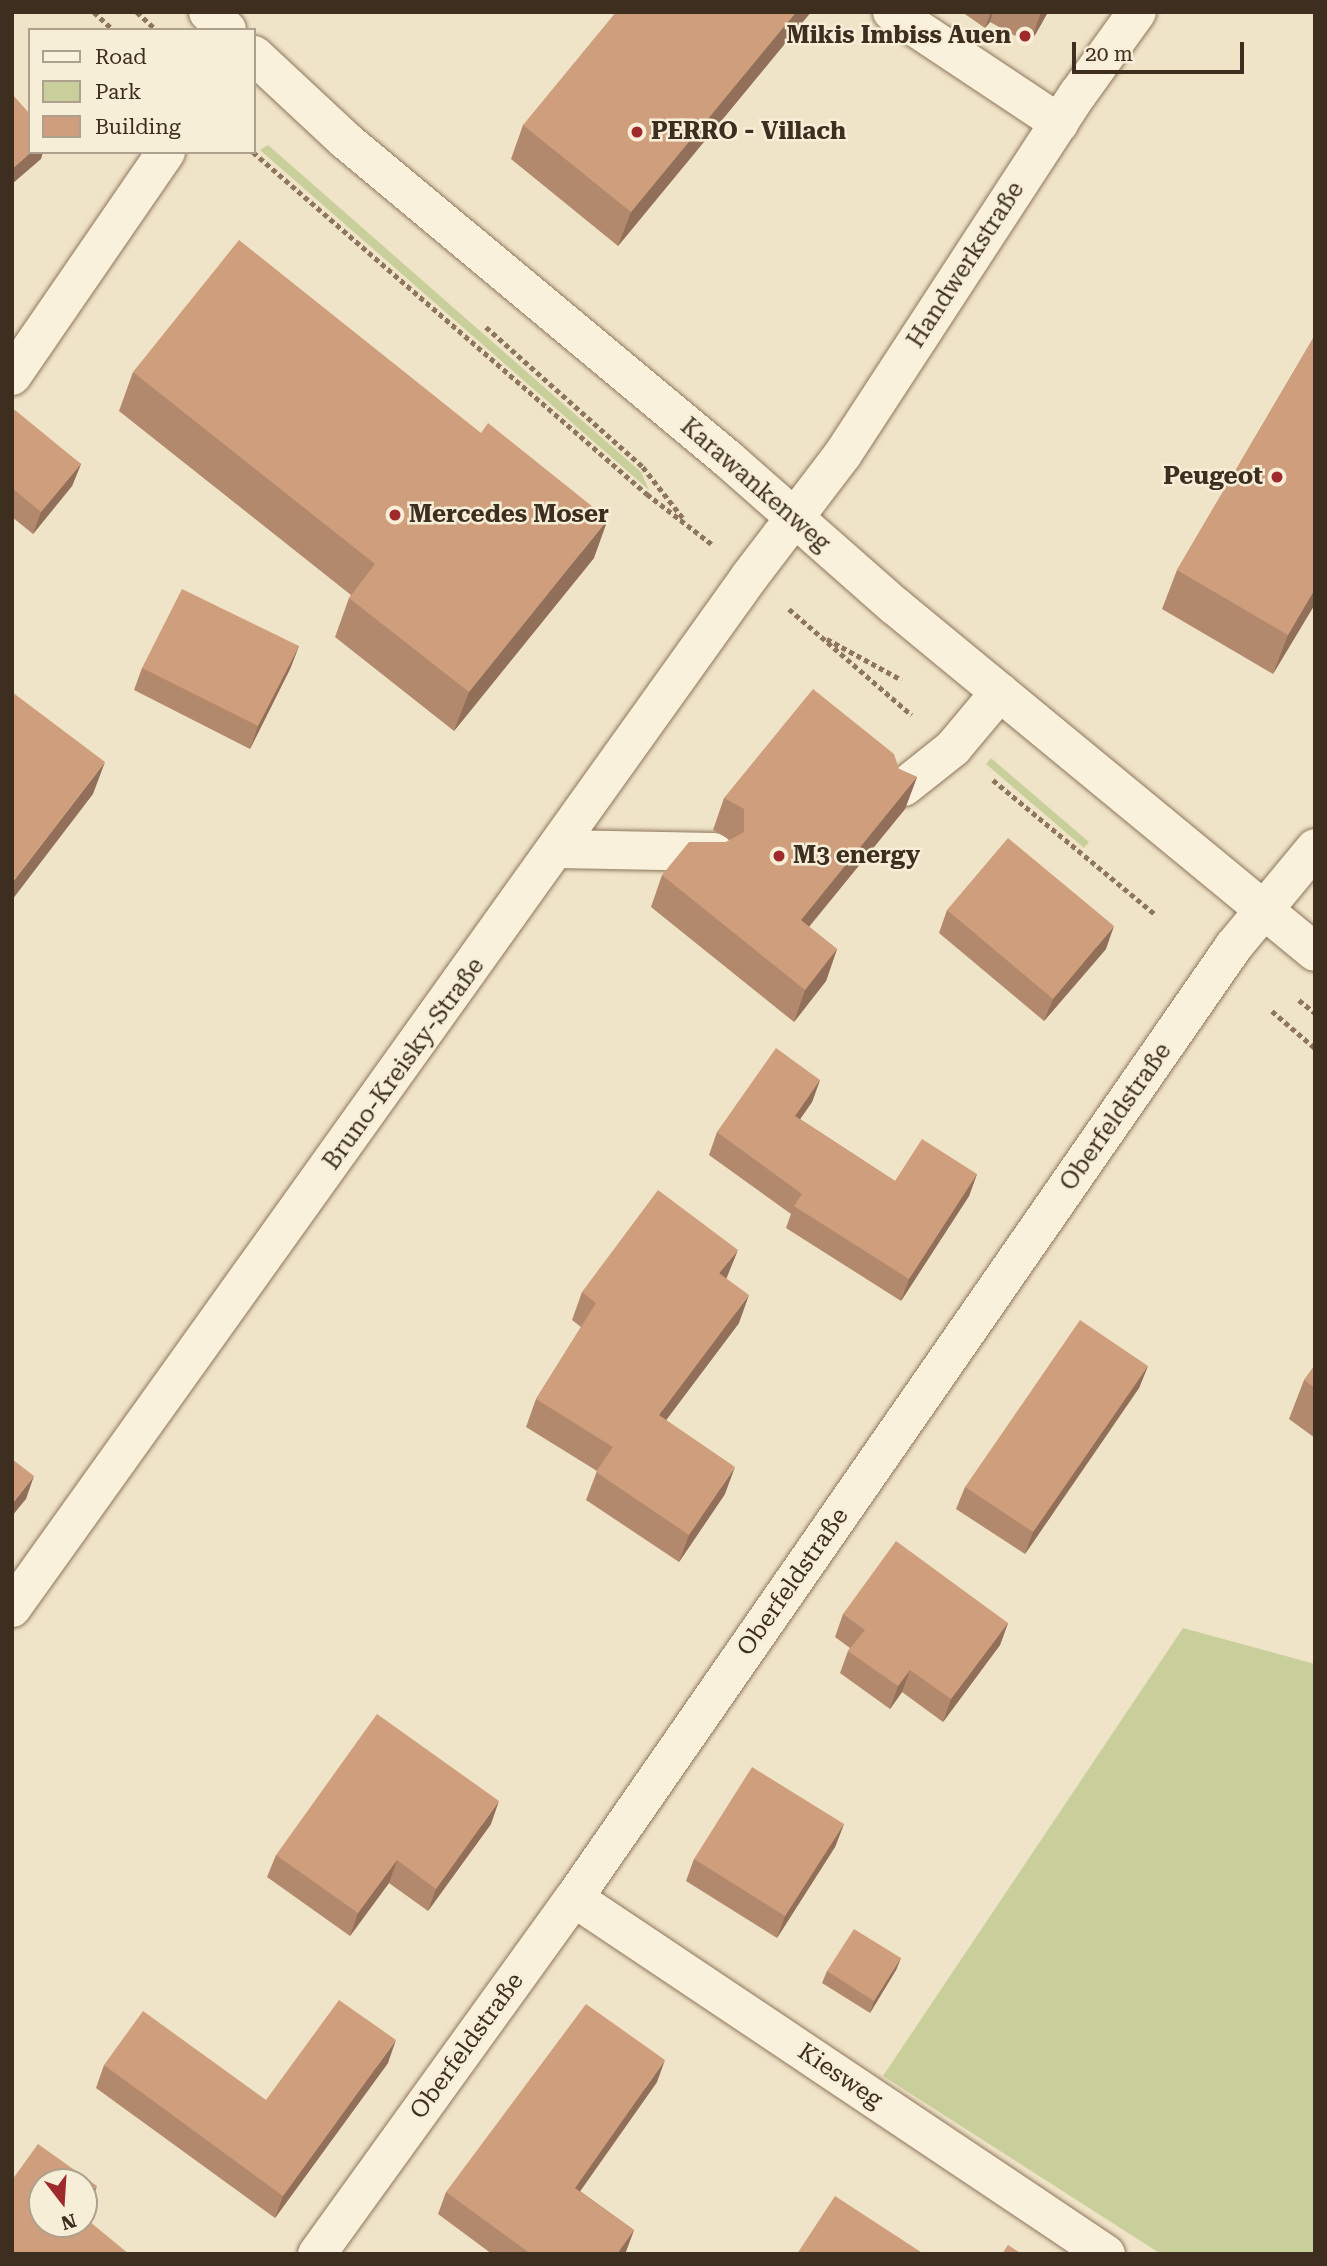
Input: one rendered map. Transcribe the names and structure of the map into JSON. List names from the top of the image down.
{
  "streets": {
    "street": [
      "Handwerkstraße",
      "Karawankenweg",
      "Bruno-Kreisky-Straße",
      "Oberfeldstraße",
      "Kiesweg"
    ]
  },
  "crossings": [
    ["Handwerkstraße", "Karawankenweg"],
    ["Handwerkstraße", "Bruno-Kreisky-Straße"],
    ["Karawankenweg", "Bruno-Kreisky-Straße"],
    ["Karawankenweg", "Oberfeldstraße"],
    ["Oberfeldstraße", "Kiesweg"]
  ],
  "places": [
    "Mikis Imbiss Auen",
    "PERRO - Villach",
    "Peugeot",
    "Mercedes Moser",
    "M3 energy"
  ],
  "legend": ["Road", "Park", "Building"],
  "scale_bar": "20 m",
  "north": "bottom"
}
